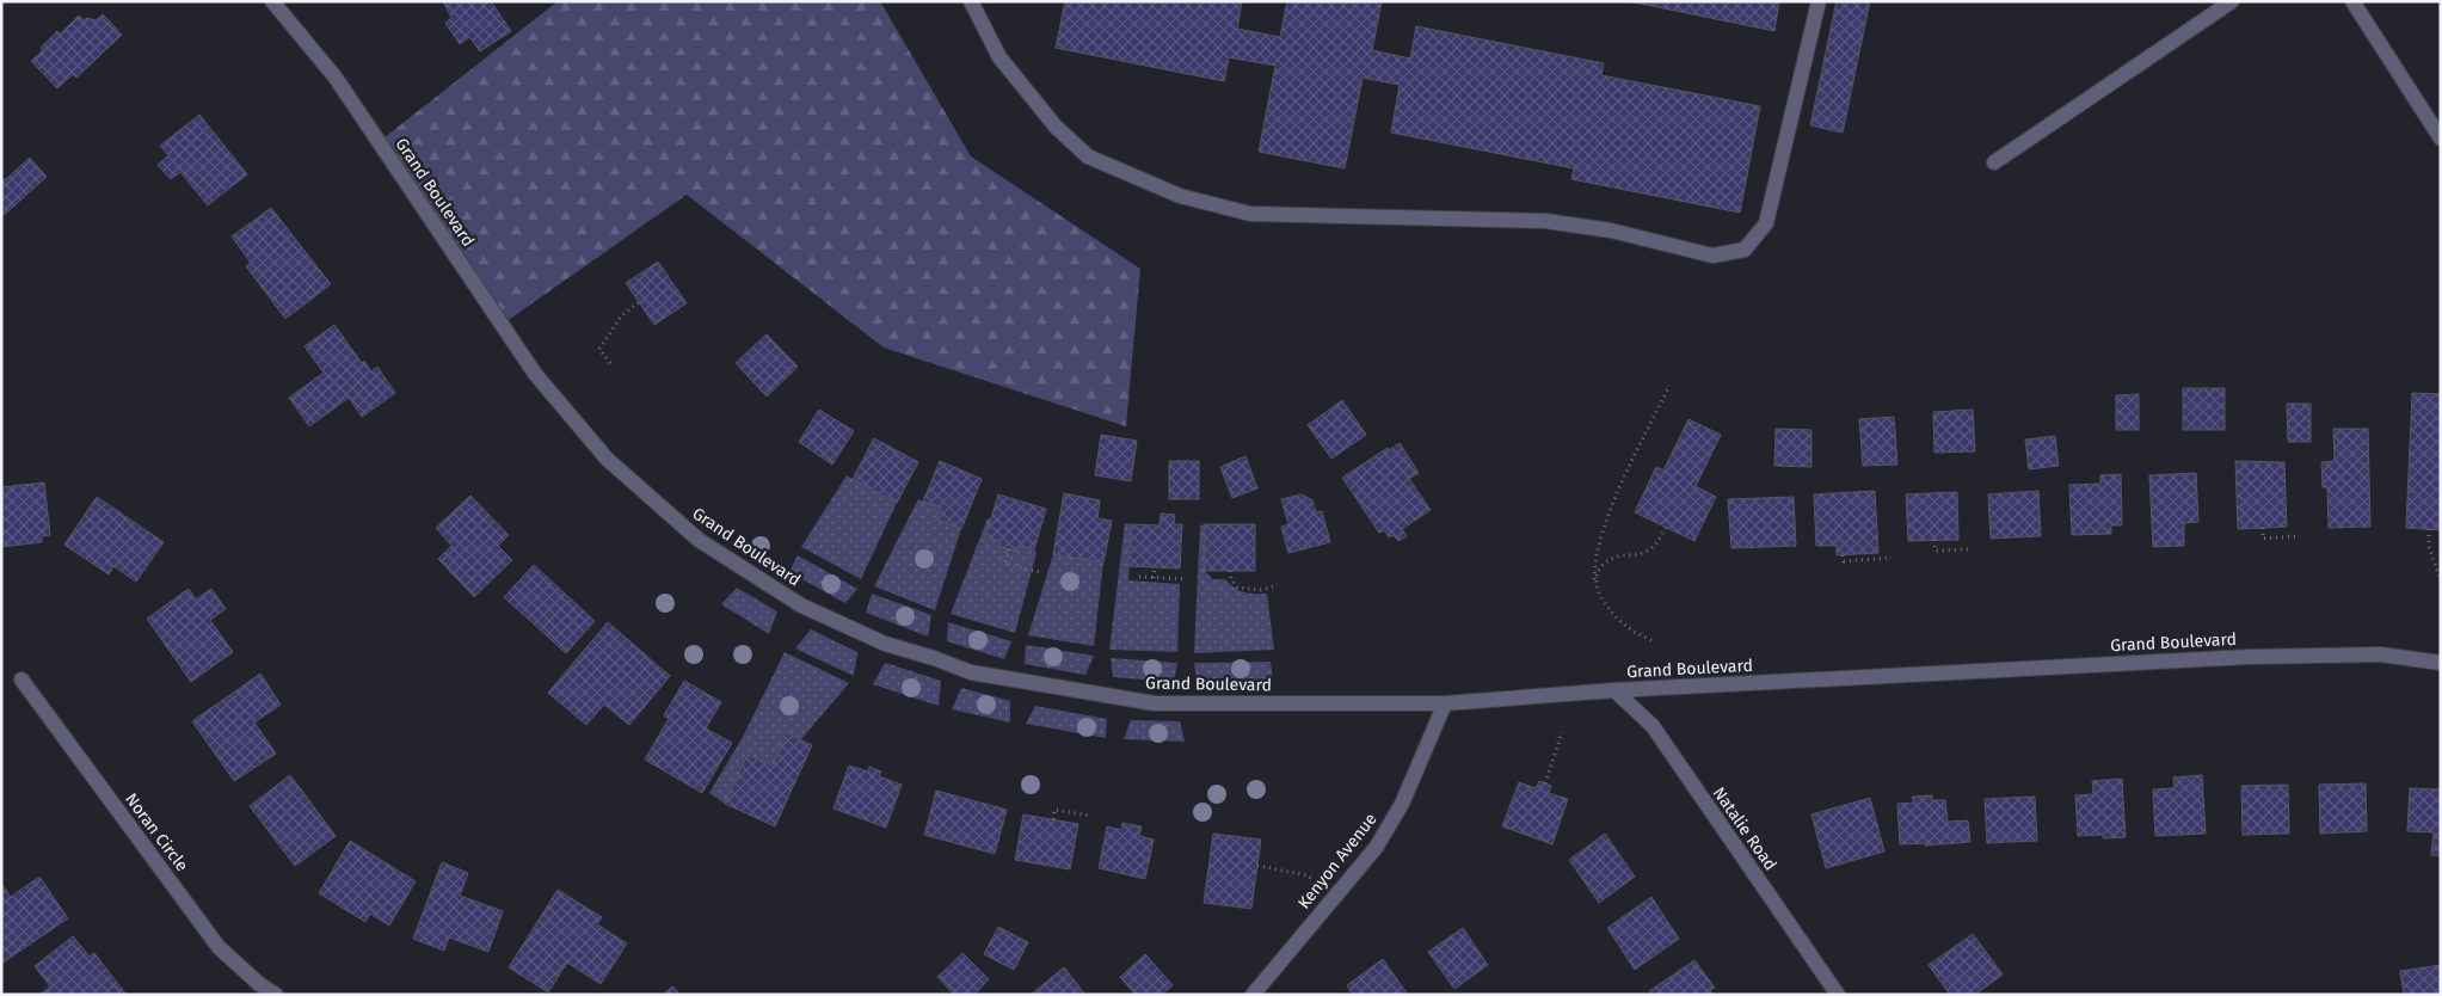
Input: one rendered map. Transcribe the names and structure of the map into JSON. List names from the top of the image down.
{
  "streets": {
    "street": [
      "Grand Boulevard",
      "Natalie Road",
      "Noran Circle",
      "Kenyon Avenue"
    ]
  },
  "crossings": [
    ["Grand Boulevard", "Natalie Road"],
    ["Grand Boulevard", "Kenyon Avenue"]
  ]
}
